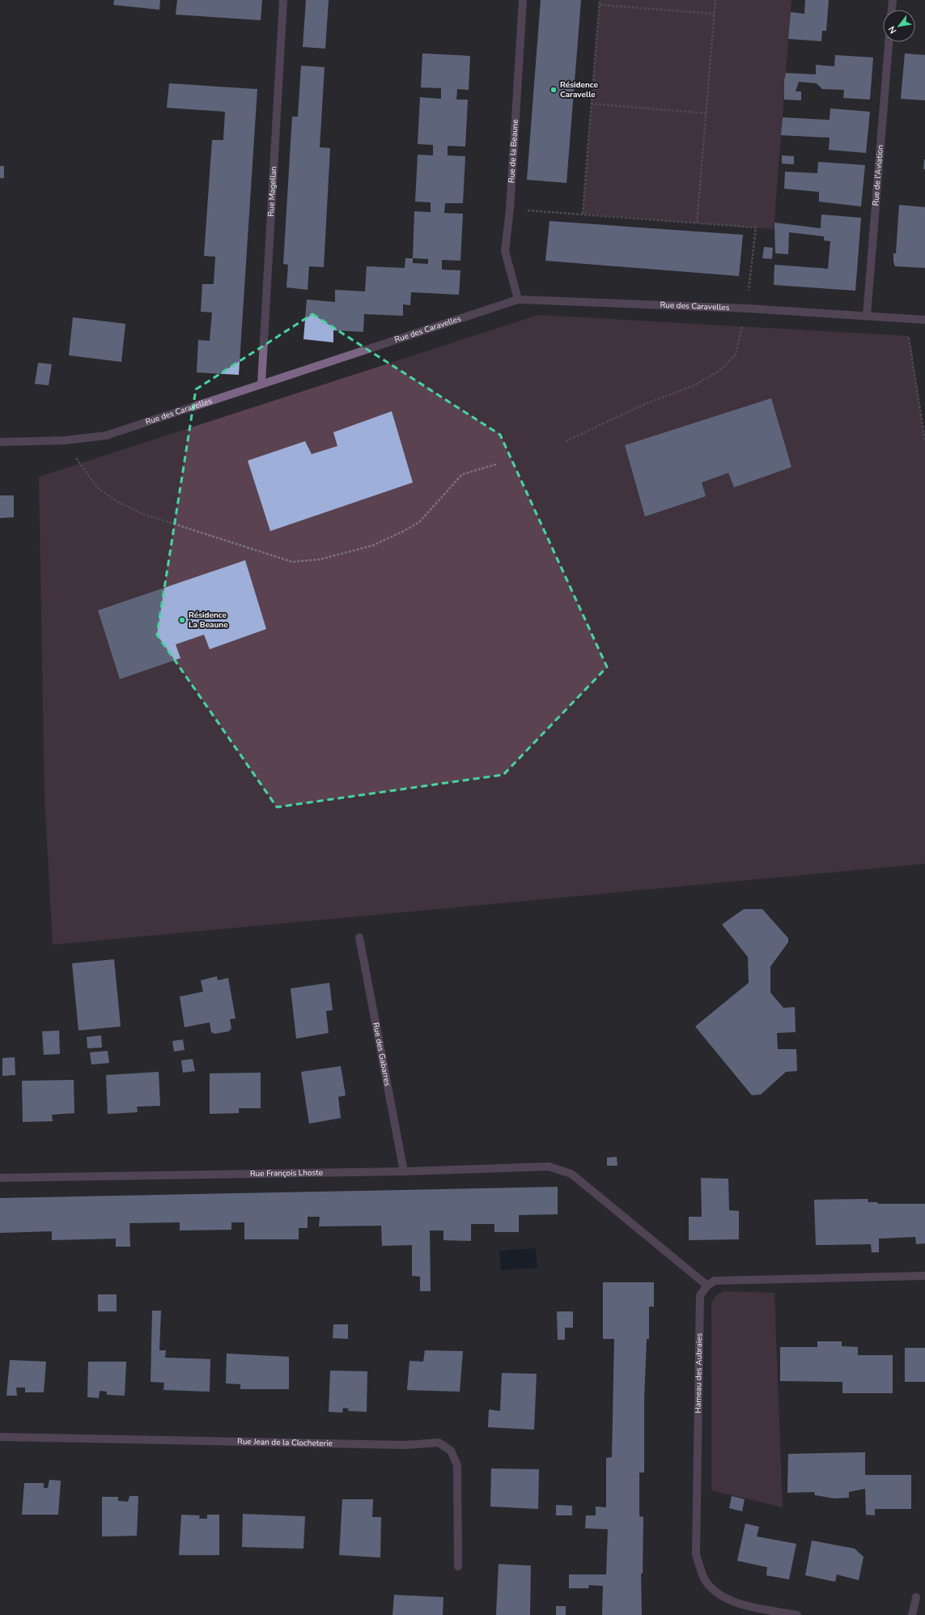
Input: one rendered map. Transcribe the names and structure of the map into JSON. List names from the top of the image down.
{
  "streets": {
    "street": [
      "Rue de la Beaune",
      "Rue de l'Aviation",
      "Rue Magellan",
      "Rue des Caravelles",
      "Rue des Gabarres",
      "Rue François Lhoste",
      "Hameau des Aubraies",
      "Rue Jean de la Clocheterie"
    ]
  },
  "crossings": [
    ["Rue de la Beaune", "Rue des Caravelles"],
    ["Rue de l'Aviation", "Rue des Caravelles"],
    ["Rue Magellan", "Rue des Caravelles"],
    ["Rue des Gabarres", "Rue François Lhoste"],
    ["Rue François Lhoste", "Hameau des Aubraies"]
  ],
  "places": ["Résidence Caravelle", "Résidence La Beaune"],
  "north": "bottom left"
}
